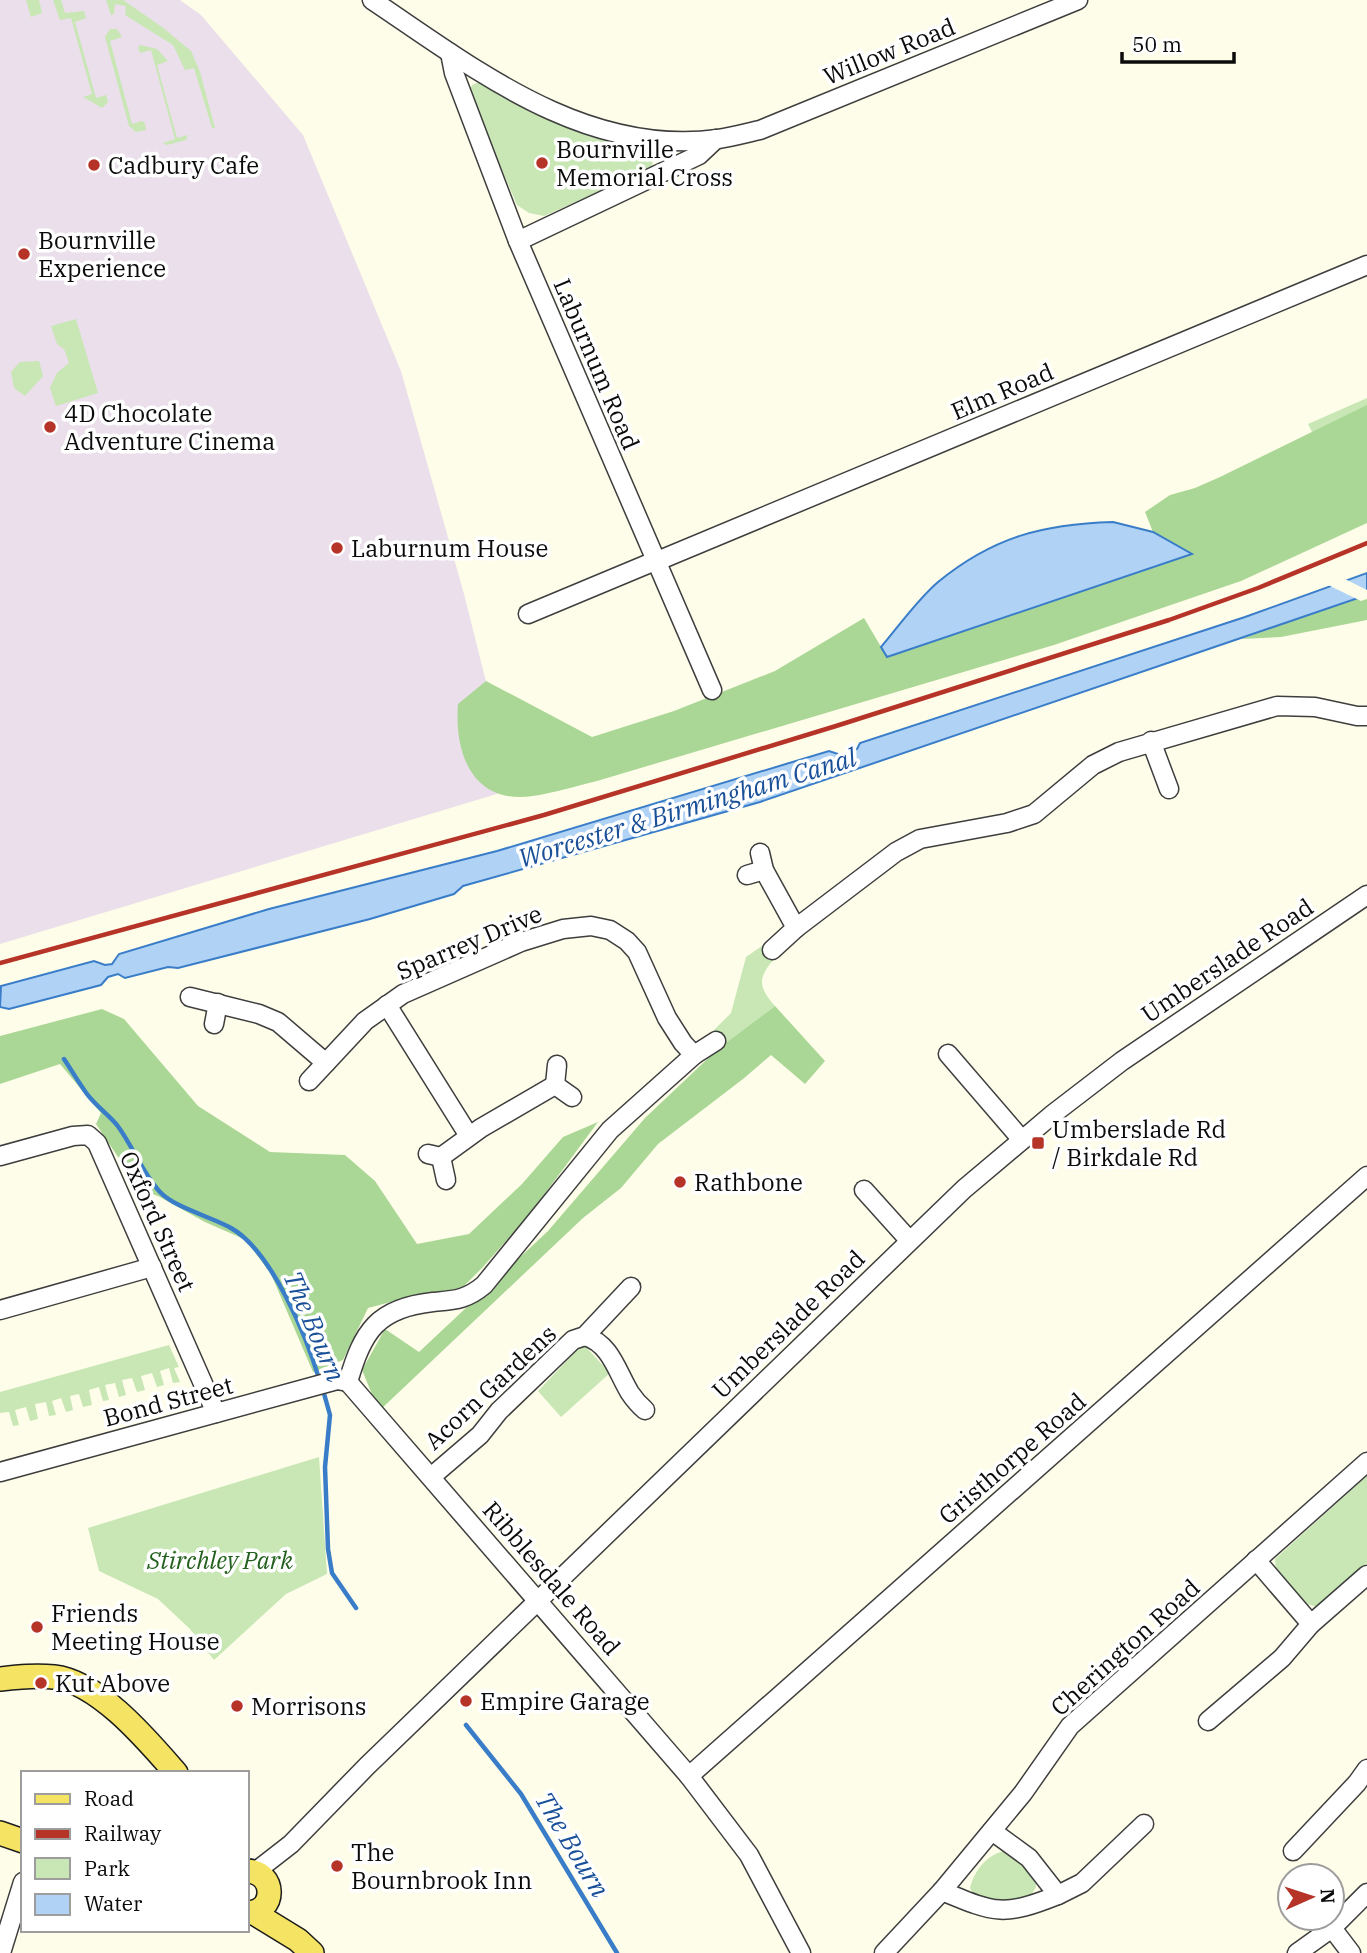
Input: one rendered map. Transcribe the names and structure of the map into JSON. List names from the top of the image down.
{
  "streets": {
    "street": [
      "Willow Road",
      "Laburnum Road",
      "Elm Road",
      "Sparrey Drive",
      "Umberslade Road",
      "Oxford Street",
      "Acorn Gardens",
      "Bond Street",
      "Gristhorpe Road",
      "Ribblesdale Road",
      "Cherington Road"
    ]
  },
  "crossings": [
    ["Willow Road", "Laburnum Road"],
    ["Laburnum Road", "Elm Road"],
    ["Umberslade Road", "Ribblesdale Road"],
    ["Oxford Street", "Bond Street"],
    ["Acorn Gardens", "Ribblesdale Road"],
    ["Bond Street", "Ribblesdale Road"],
    ["Gristhorpe Road", "Ribblesdale Road"]
  ],
  "water": ["Worcester & Birmingham Canal", "The Bourn"],
  "parks": ["Stirchley Park"],
  "places": {
    "other": [
      "Bournville Memorial Cross",
      "Cadbury Cafe",
      "Bournville Experience",
      "4D Chocolate Adventure Cinema",
      "Laburnum House",
      "Rathbone",
      "Friends Meeting House",
      "Kut Above",
      "Empire Garage",
      "Morrisons",
      "The Bournbrook Inn"
    ],
    "transit": ["Umberslade Rd / Birkdale Rd"]
  },
  "legend": [
    "Road",
    "Railway",
    "Park",
    "Water"
  ],
  "scale_bar": "50 m",
  "north": "right"
}
